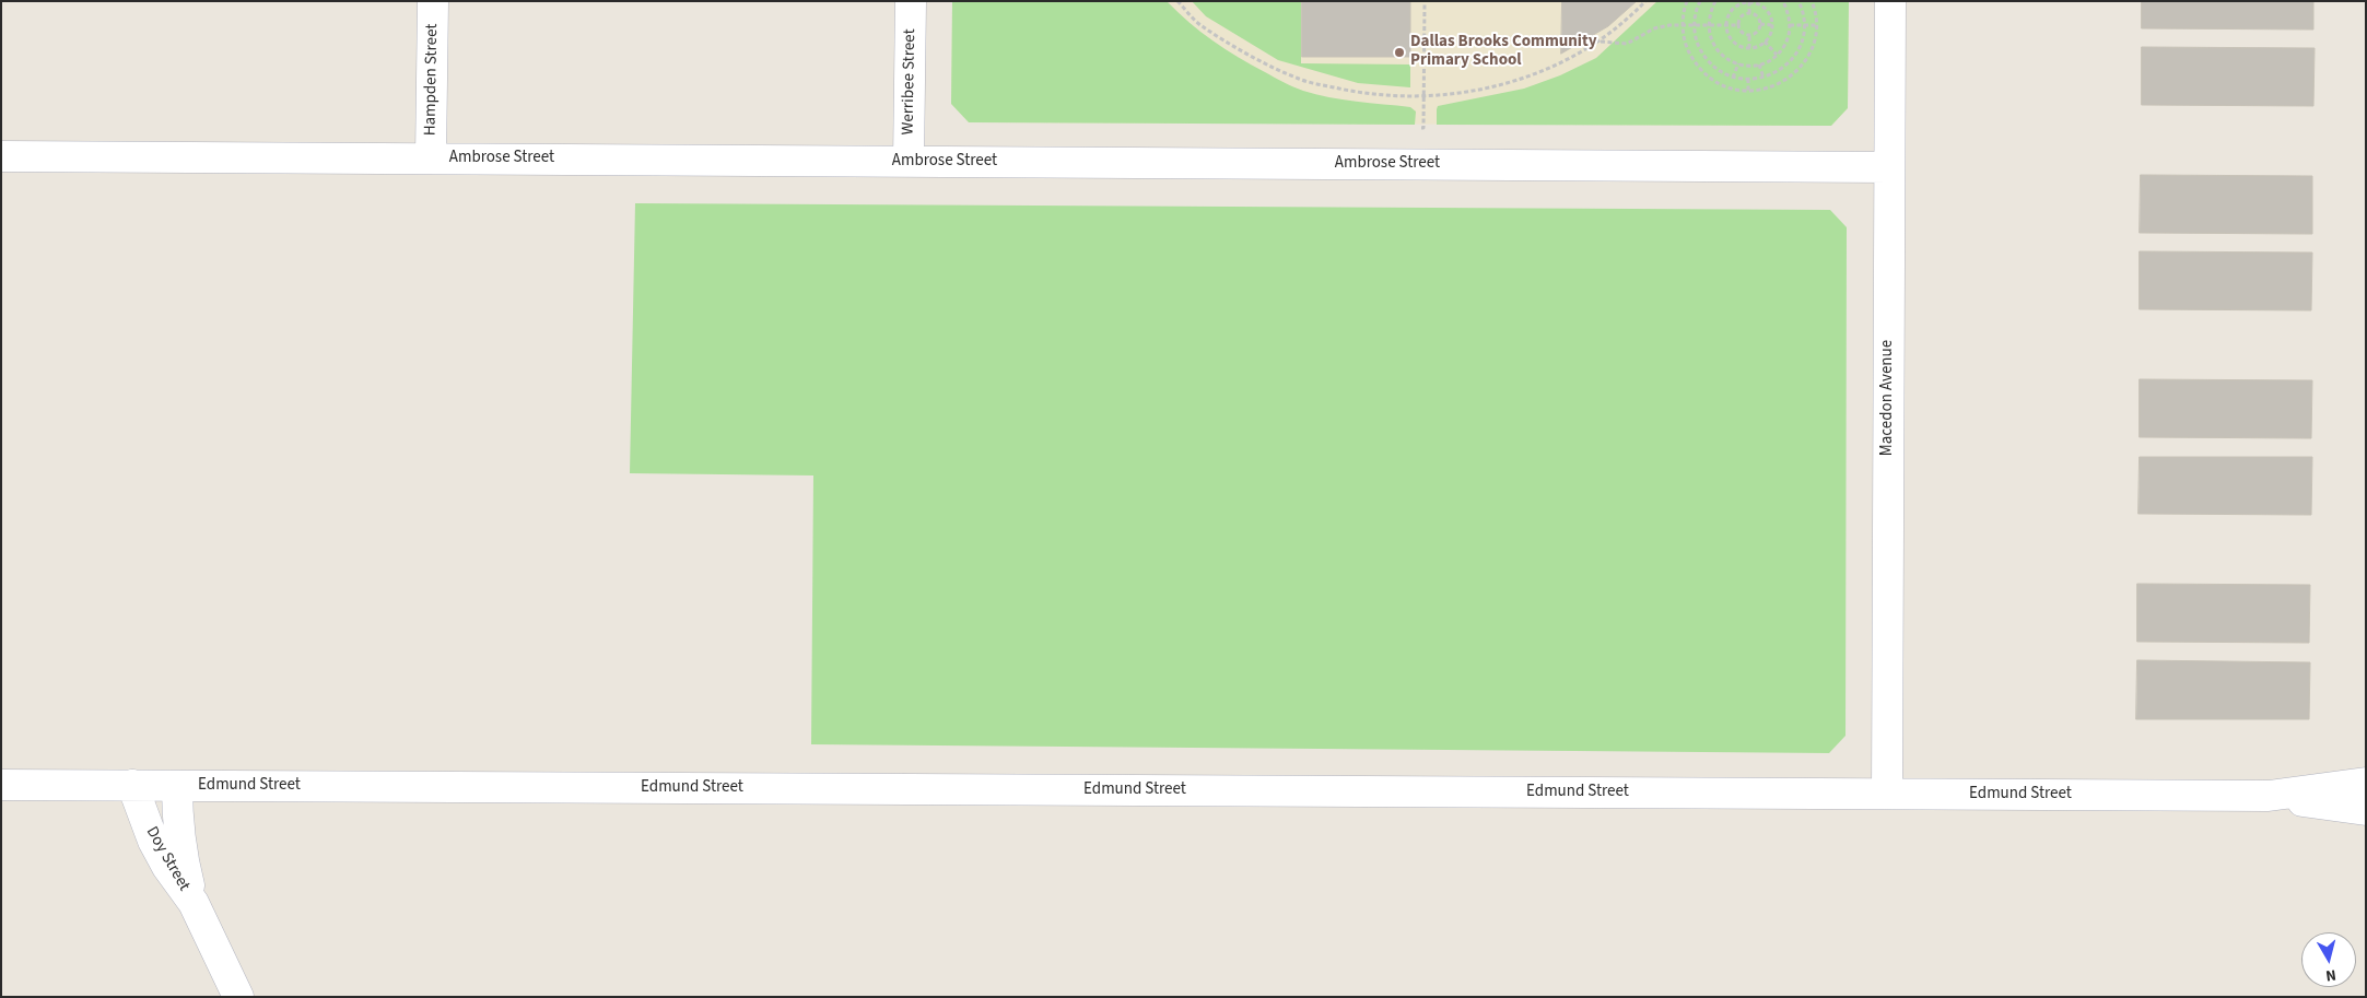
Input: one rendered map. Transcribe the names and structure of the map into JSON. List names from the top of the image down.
{
  "streets": {
    "street": [
      "Hampden Street",
      "Werribee Street",
      "Ambrose Street",
      "Macedon Avenue",
      "Edmund Street",
      "Doy Street"
    ]
  },
  "crossings": [
    ["Hampden Street", "Ambrose Street"],
    ["Werribee Street", "Ambrose Street"],
    ["Ambrose Street", "Macedon Avenue"],
    ["Macedon Avenue", "Edmund Street"],
    ["Edmund Street", "Doy Street"]
  ],
  "places": ["Dallas Brooks Community Primary School"],
  "north": "bottom"
}
